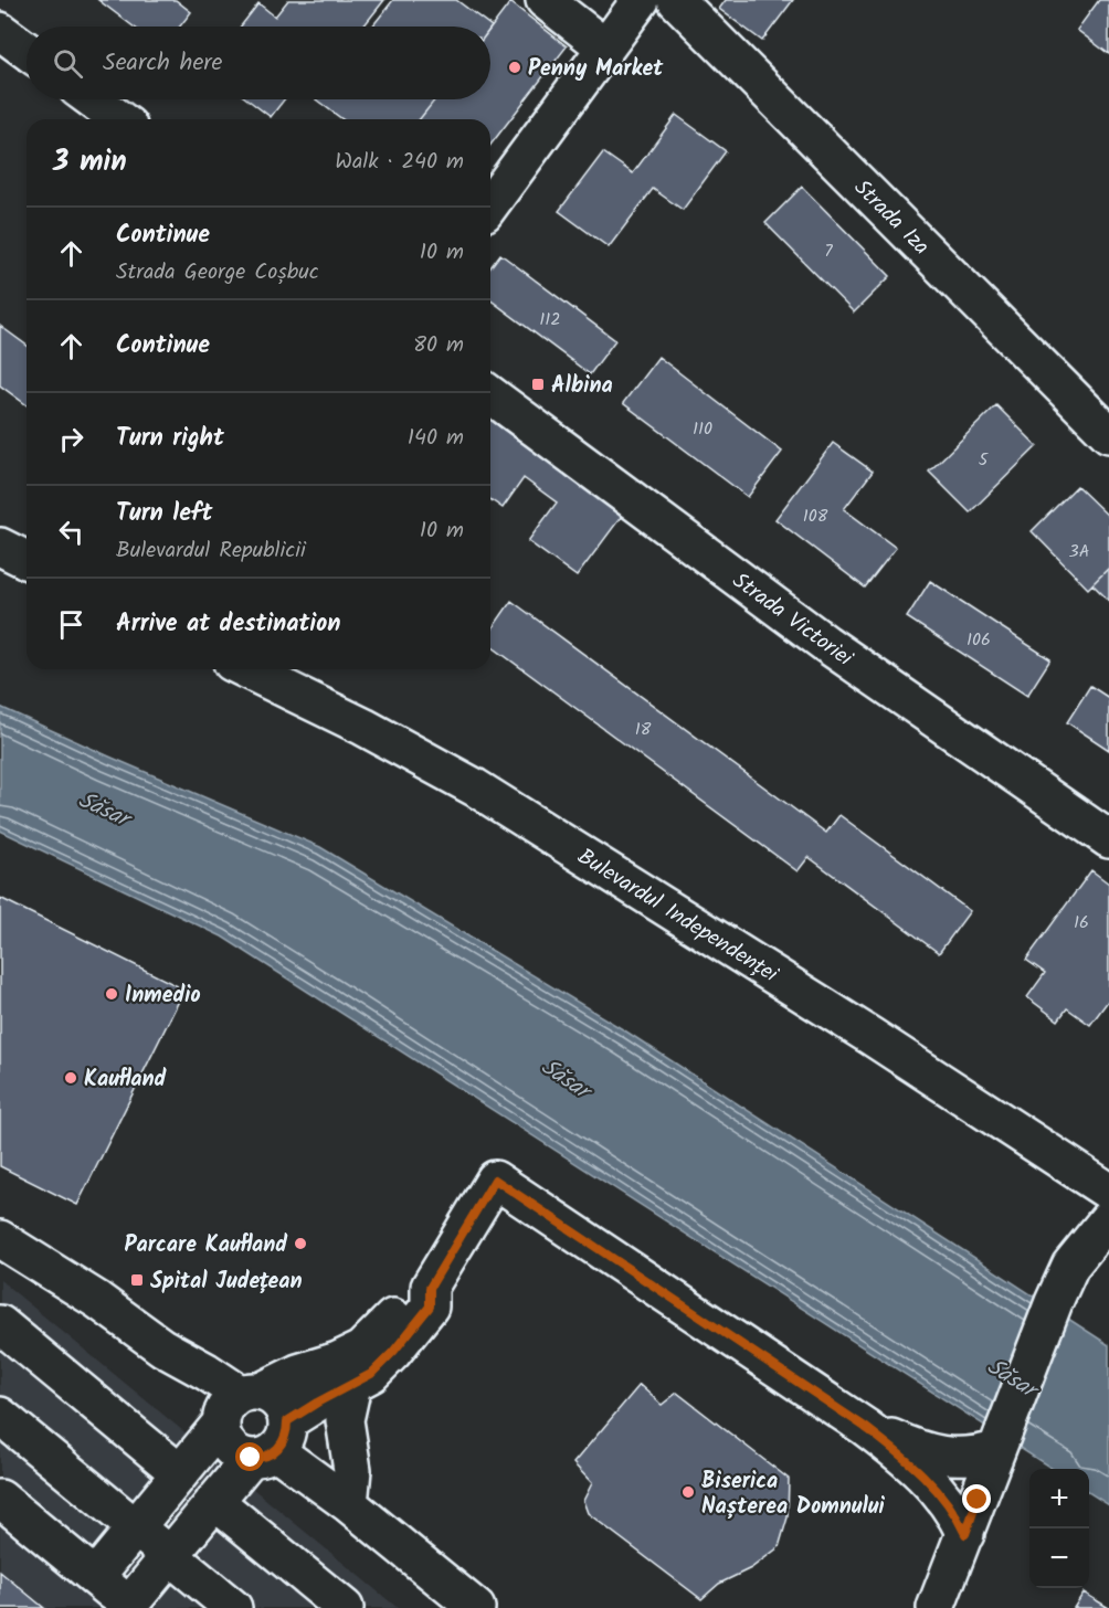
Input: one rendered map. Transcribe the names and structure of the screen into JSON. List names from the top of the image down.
{
  "streets": {
    "street": ["Strada Iza", "Strada Victoriei", "Bulevardul Independenței"]
  },
  "water": ["Săsar"],
  "places": {
    "other": [
      "Penny Market",
      "Inmedio",
      "Kaufland",
      "Parcare Kaufland",
      "Biserica Nașterea Domnului"
    ],
    "transit": ["Albina", "Spital Județean"]
  },
  "house_numbers": [
    "7",
    "112",
    "110",
    "5",
    "108",
    "3A",
    "106",
    "18",
    "16"
  ],
  "page": {
    "search": "Search here",
    "heading": ["3 min", "Walk · 240 m"],
    "list": [
      ["Continue", "Strada George Coșbuc", "10 m"],
      ["Continue", "80 m"],
      ["Turn right", "140 m"],
      ["Turn left", "Bulevardul Republicii", "10 m"],
      "Arrive at destination"
    ],
    "map_buttons": ["+", "−"]
  }
}
